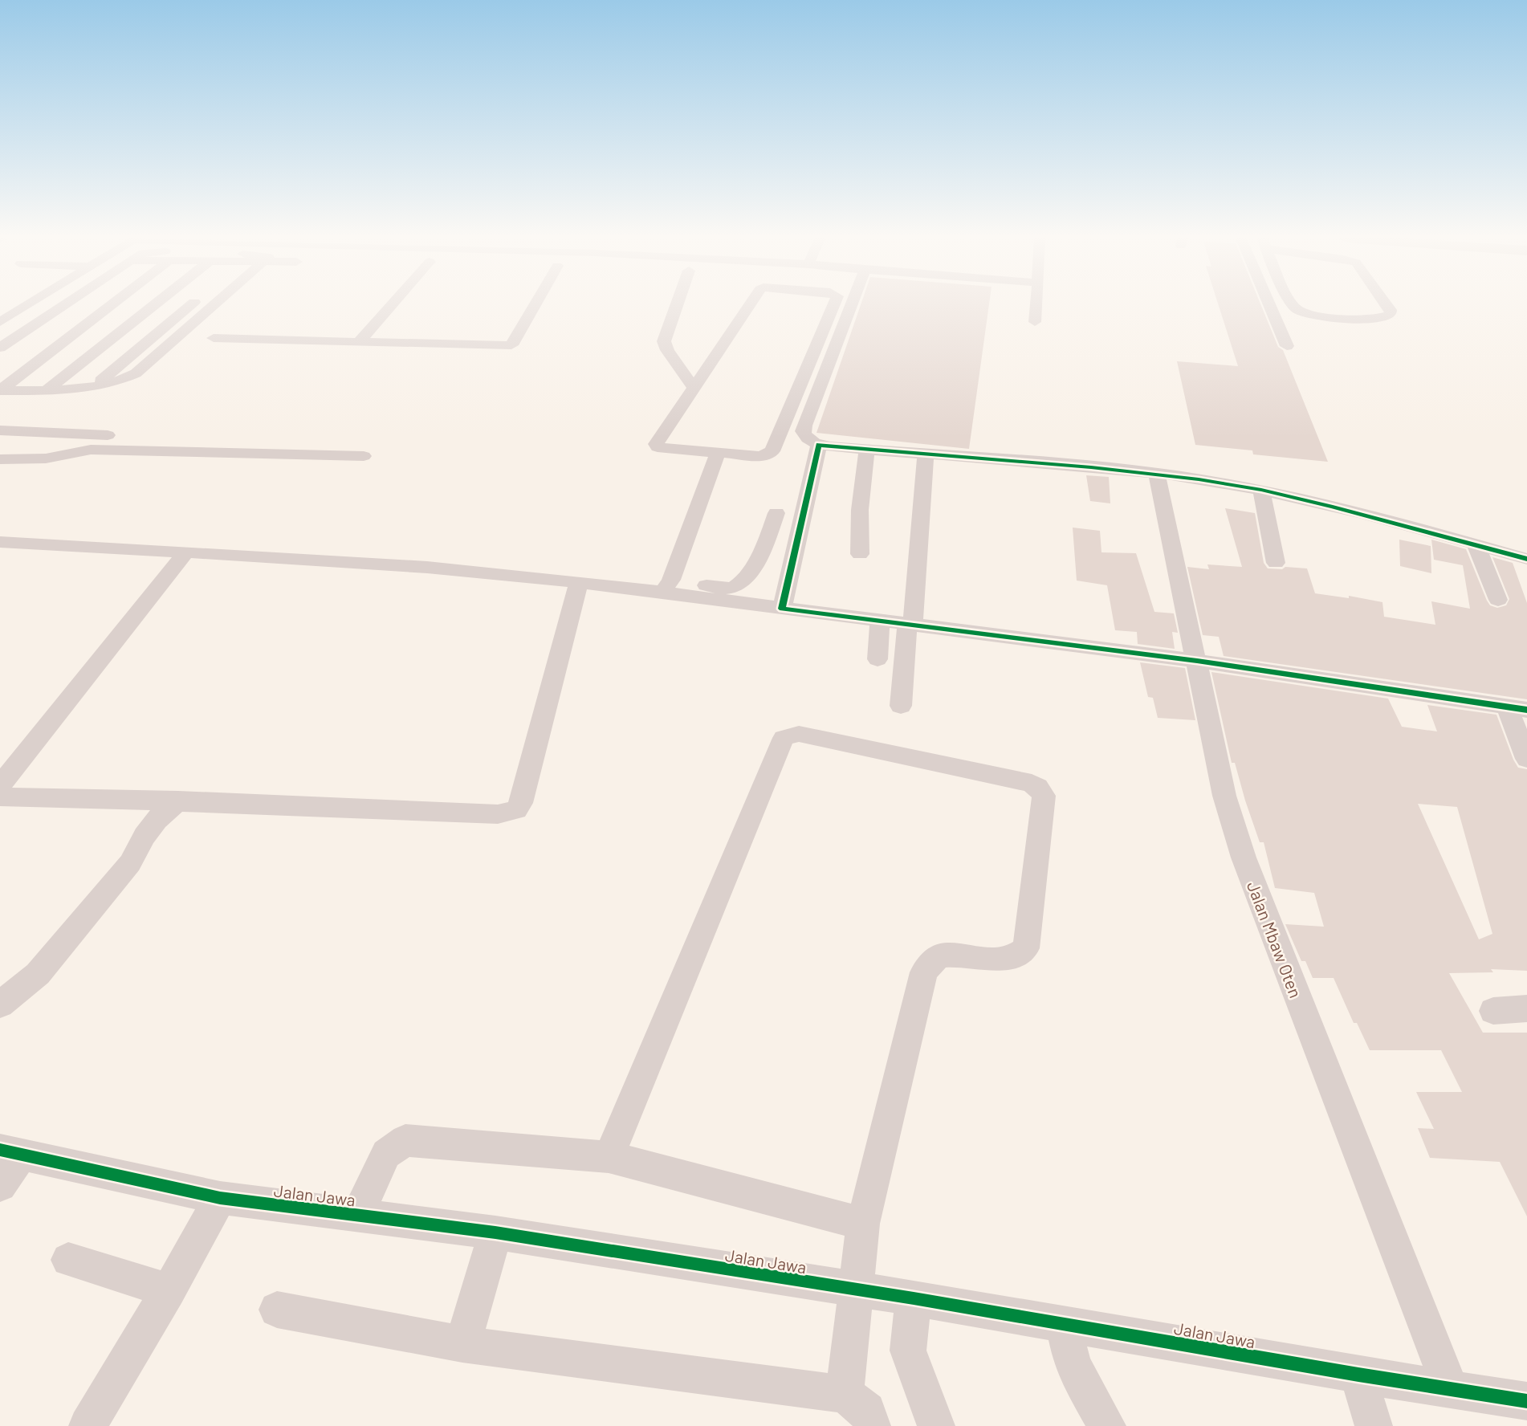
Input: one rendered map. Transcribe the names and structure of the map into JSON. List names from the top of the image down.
{
  "streets": {
    "street": ["Jalan Mbaw Oten", "Jalan Jawa"]
  },
  "crossings": [
    ["Jalan Mbaw Oten", "Jalan Jawa"]
  ]
}
